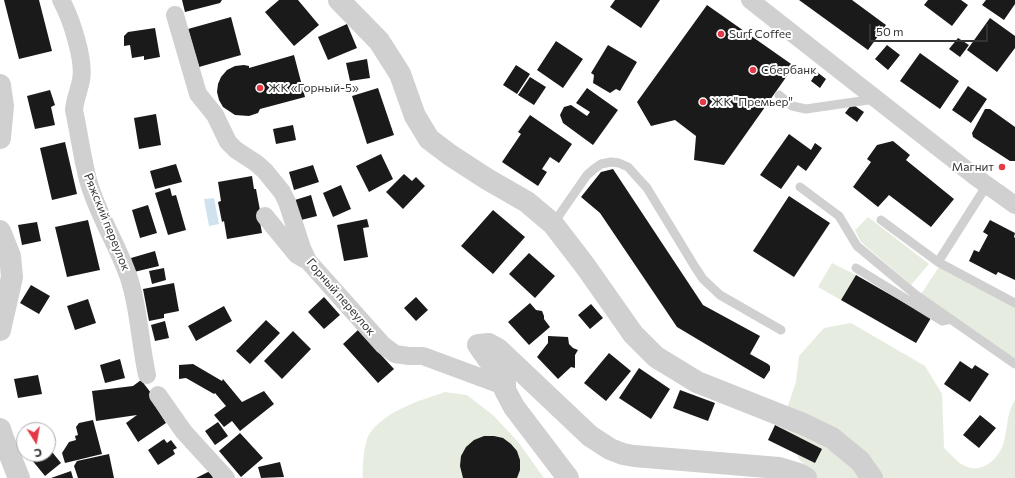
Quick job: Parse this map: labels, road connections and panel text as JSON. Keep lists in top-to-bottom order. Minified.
{"streets":{"street":["Ряжский переулок","Горный переулок"]},"places":["Surf Coffee","Сбербанк","ЖК «Горный-5»","ЖК \"Премьер\"","Магнит"],"scale_bar":"50 m","north":"bottom"}
